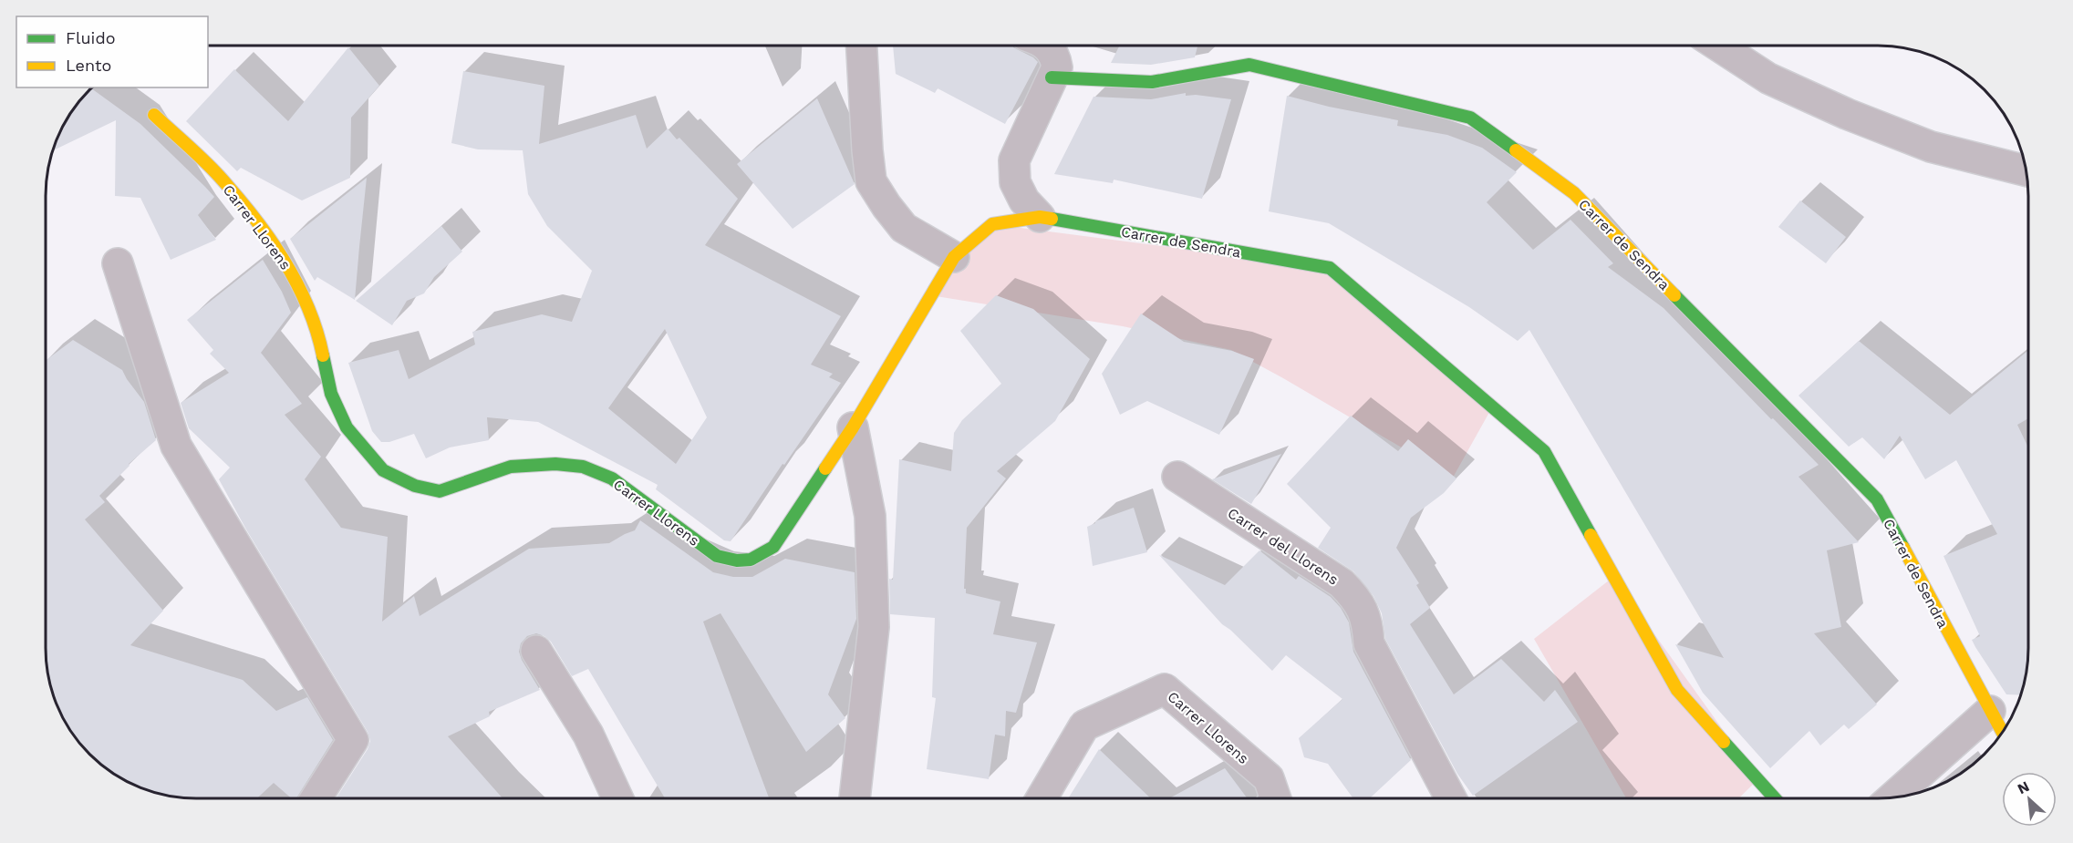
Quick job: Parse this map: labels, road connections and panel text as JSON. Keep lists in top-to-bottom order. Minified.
{"streets":{"street":["Carrer Llorens","Carrer de Sendra","Carrer del Llorens"]},"crossings":[["Carrer Llorens","Carrer de Sendra"]],"legend":["Fluido","Lento"],"north":"top left"}
